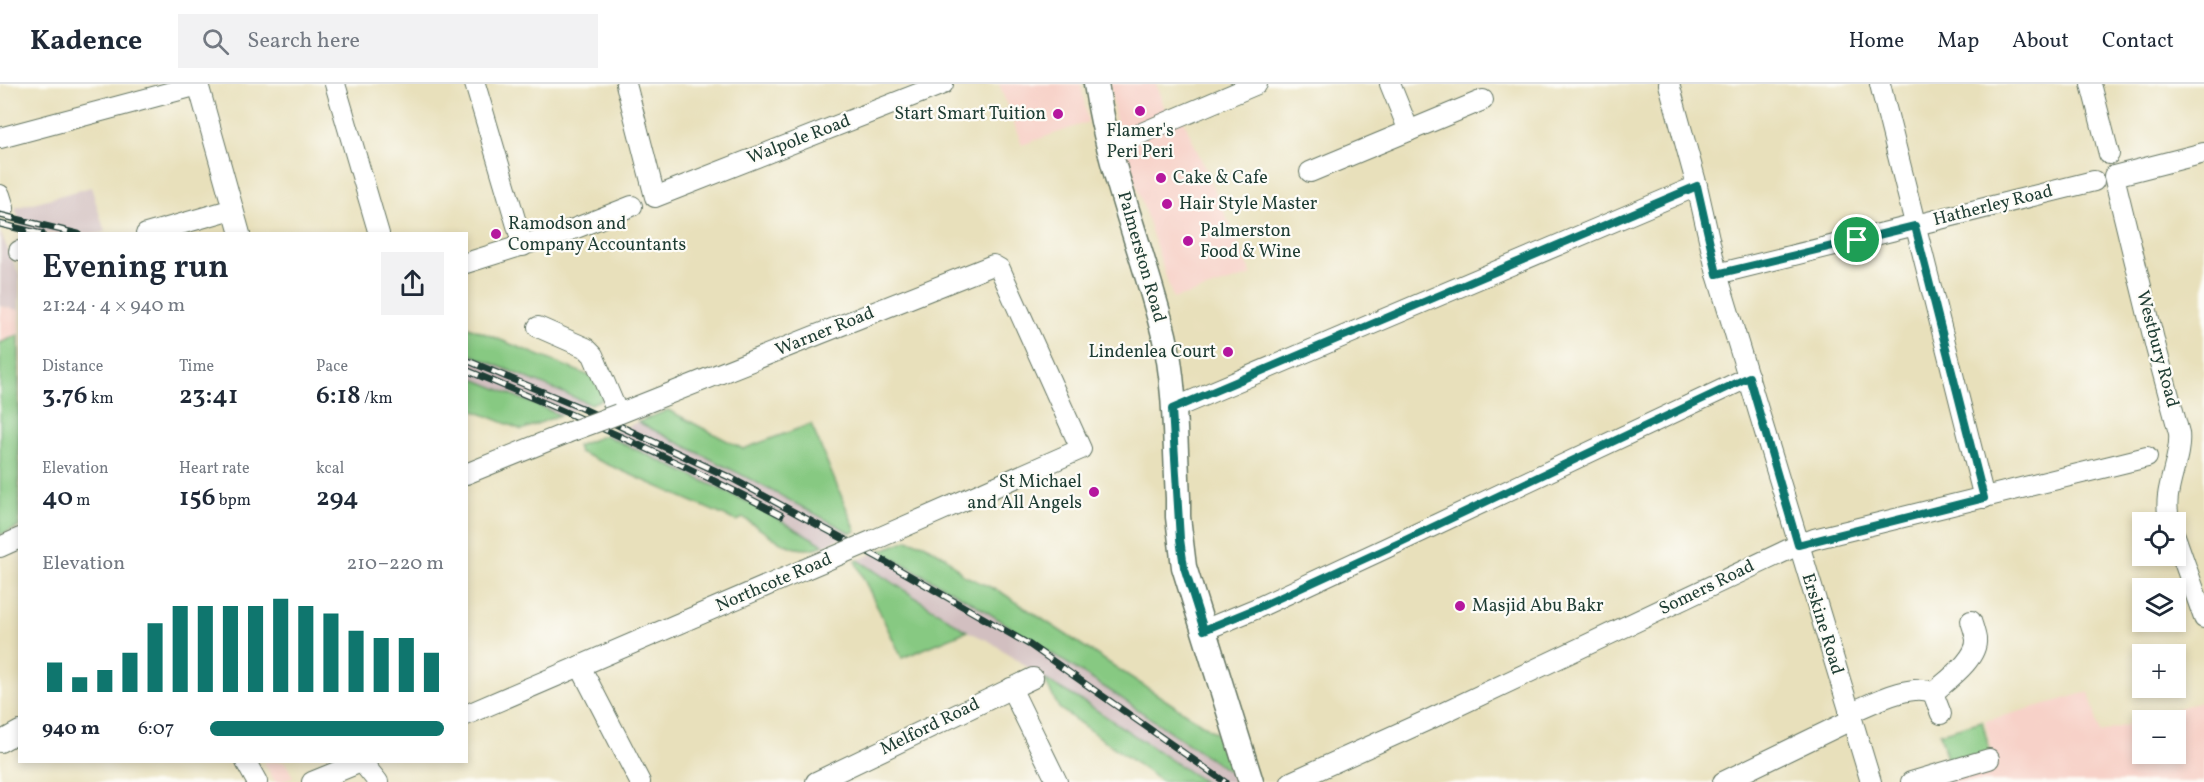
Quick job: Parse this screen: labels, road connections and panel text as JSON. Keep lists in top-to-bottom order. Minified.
{"streets":{"street":["Walpole Road","Hatherley Road","Palmerston Road","Warner Road","Westbury Road","Northcote Road","Somers Road","Erskine Road","Melford Road"]},"crossings":[["Hatherley Road","Erskine Road"],["Warner Road","Northcote Road"],["Somers Road","Erskine Road"]],"places":["Flamer's Peri Peri","Start Smart Tuition","Cake & Cafe","Hair Style Master","Ramodson and Company Accountants","Palmerston Food & Wine","Lindenlea Court","St Michael and All Angels","Masjid Abu Bakr"],"page":{"header":"Kadence","search":"Search here","nav":["Home","Map","About","Contact"],"heading":["Evening run","21:24 · 4 × 940 m"],"stats":[["Distance","3.76 km"],["Time","23:41"],["Pace","6:18 /km"],["Elevation","40 m"],["Heart rate","156 bpm"],["kcal","294"]],"map_buttons":["+","−"],"chart":["Elevation","210–220 m"],"list":[{"name":"940 m","note":"6:07"}]}}
